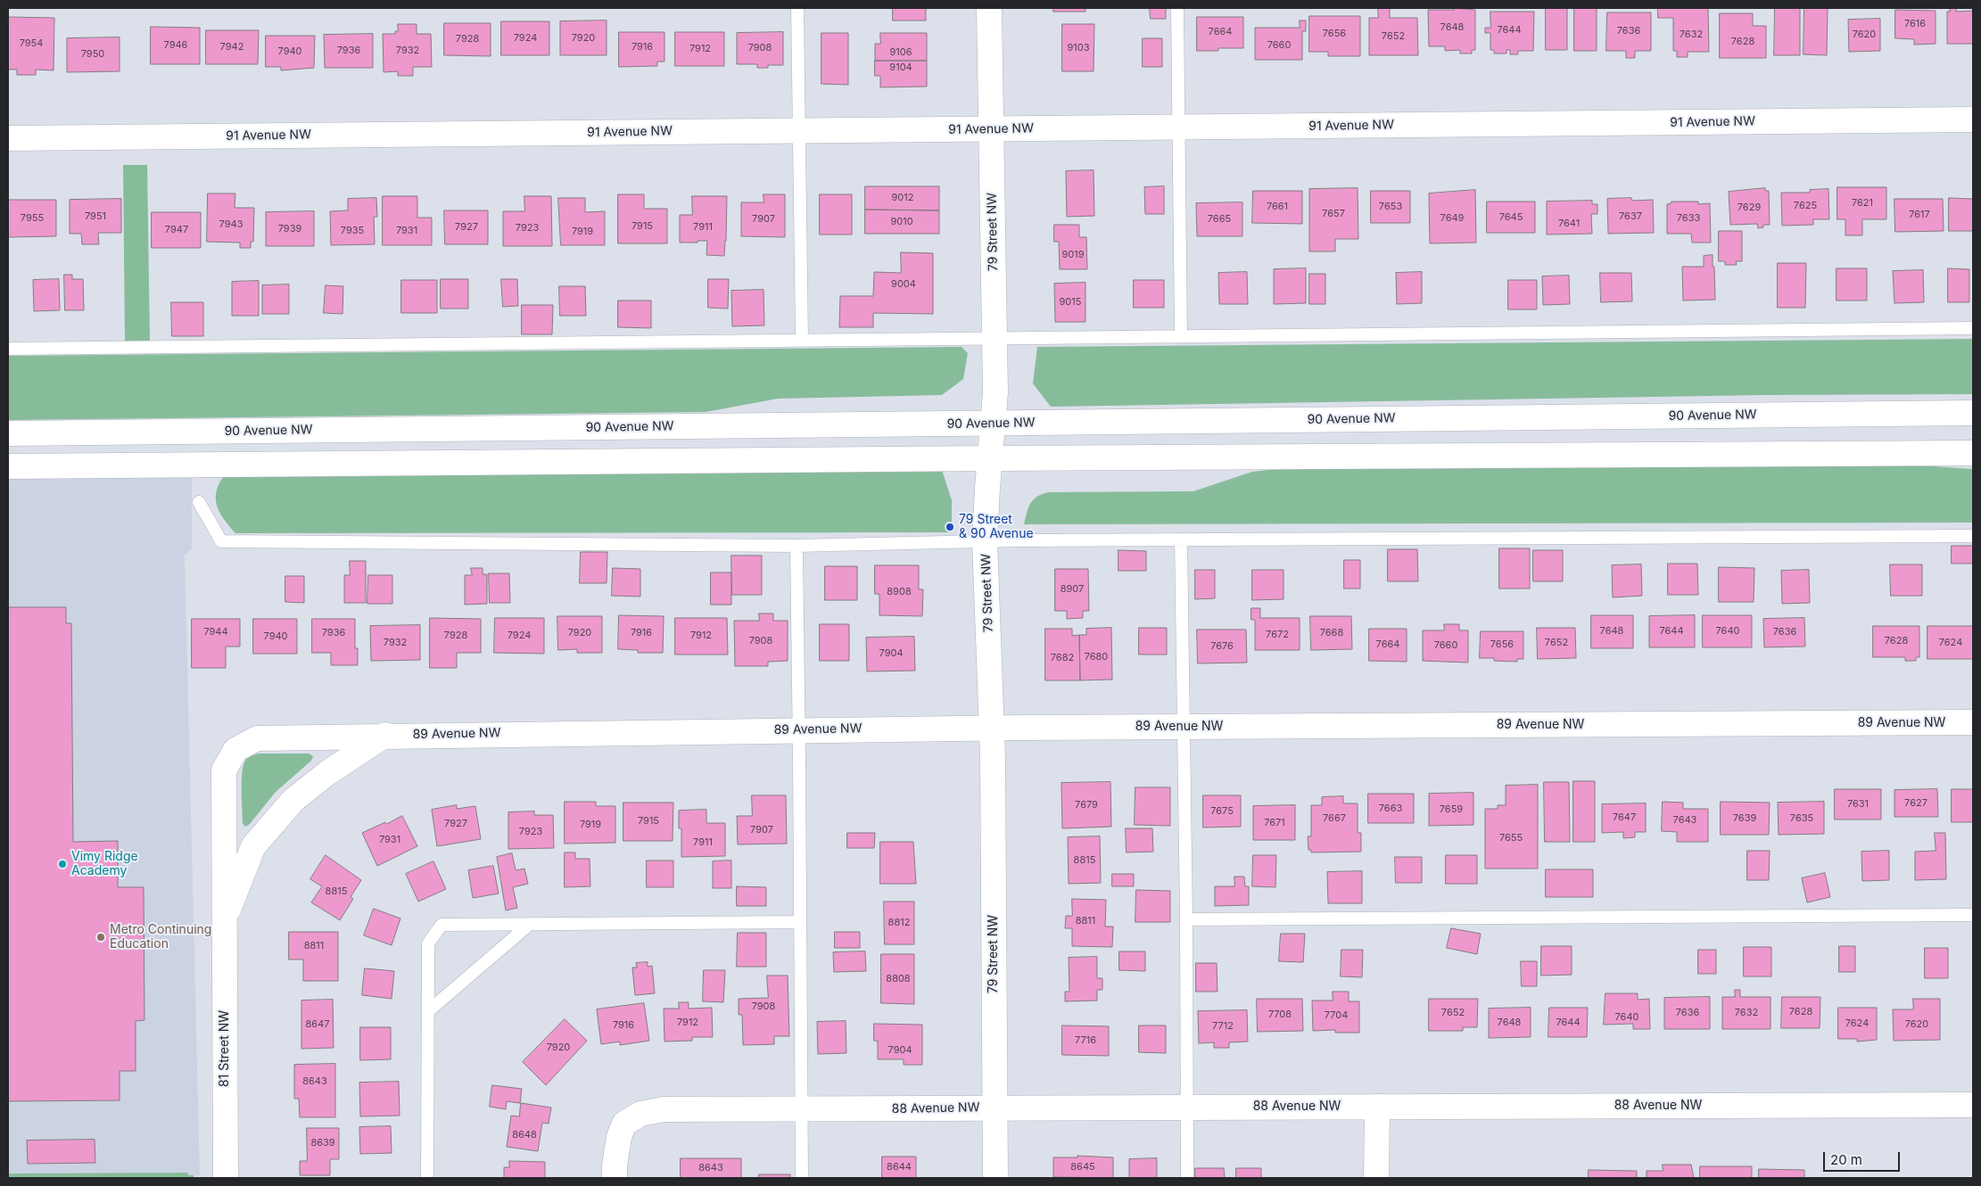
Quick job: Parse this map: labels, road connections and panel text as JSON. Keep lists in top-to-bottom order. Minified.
{"streets":{"street":["91 Avenue NW","79 Street NW","90 Avenue NW","89 Avenue NW","81 Street NW","88 Avenue NW"]},"crossings":[["91 Avenue NW","79 Street NW"],["79 Street NW","90 Avenue NW"],["79 Street NW","89 Avenue NW"],["79 Street NW","88 Avenue NW"],["89 Avenue NW","81 Street NW"]],"places":["79 Street & 90 Avenue","Vimy Ridge Academy","Metro Continuing Education"],"house_numbers":["7616","7648","7644","7636","7664","7656","7632","7620","7652","7924","7920","7928","7628","7954","7946","7660","7942","7916","7908","9103","7912","7936","7932","7940","9106","7950","9104","9012","7621","7625","7661","7653","7629","7657","7617","7951","7637","7645","7955","7649","7633","7907","7665","9010","7641","7943","7915","7927","7911","7923","7939","7947","7935","7931","7919","9019","9004","9015","8907","8908","7648","7644","7640","7944","7636","7936","7920","7916","7668","7672","7928","7924","7912","7940","7908","7628","7932","7652","7624","7664","7656","7660","7676","7904","7680","7682","7627","7631","7679","7663","7659","7675","7647","7667","7639","7635","7643","7915","7671","7927","7919","7907","7923","7655","7931","7911","8815","8815","8811","8812","8811","8808","7908","7628","7652","7636","7632","7708","7704","7640","7912","7648","7644","7624","8647","7620","7916","7712","7716","7920","7904","8643","8648","8639","8644","8645","8643"],"scale_bar":"20 m"}
